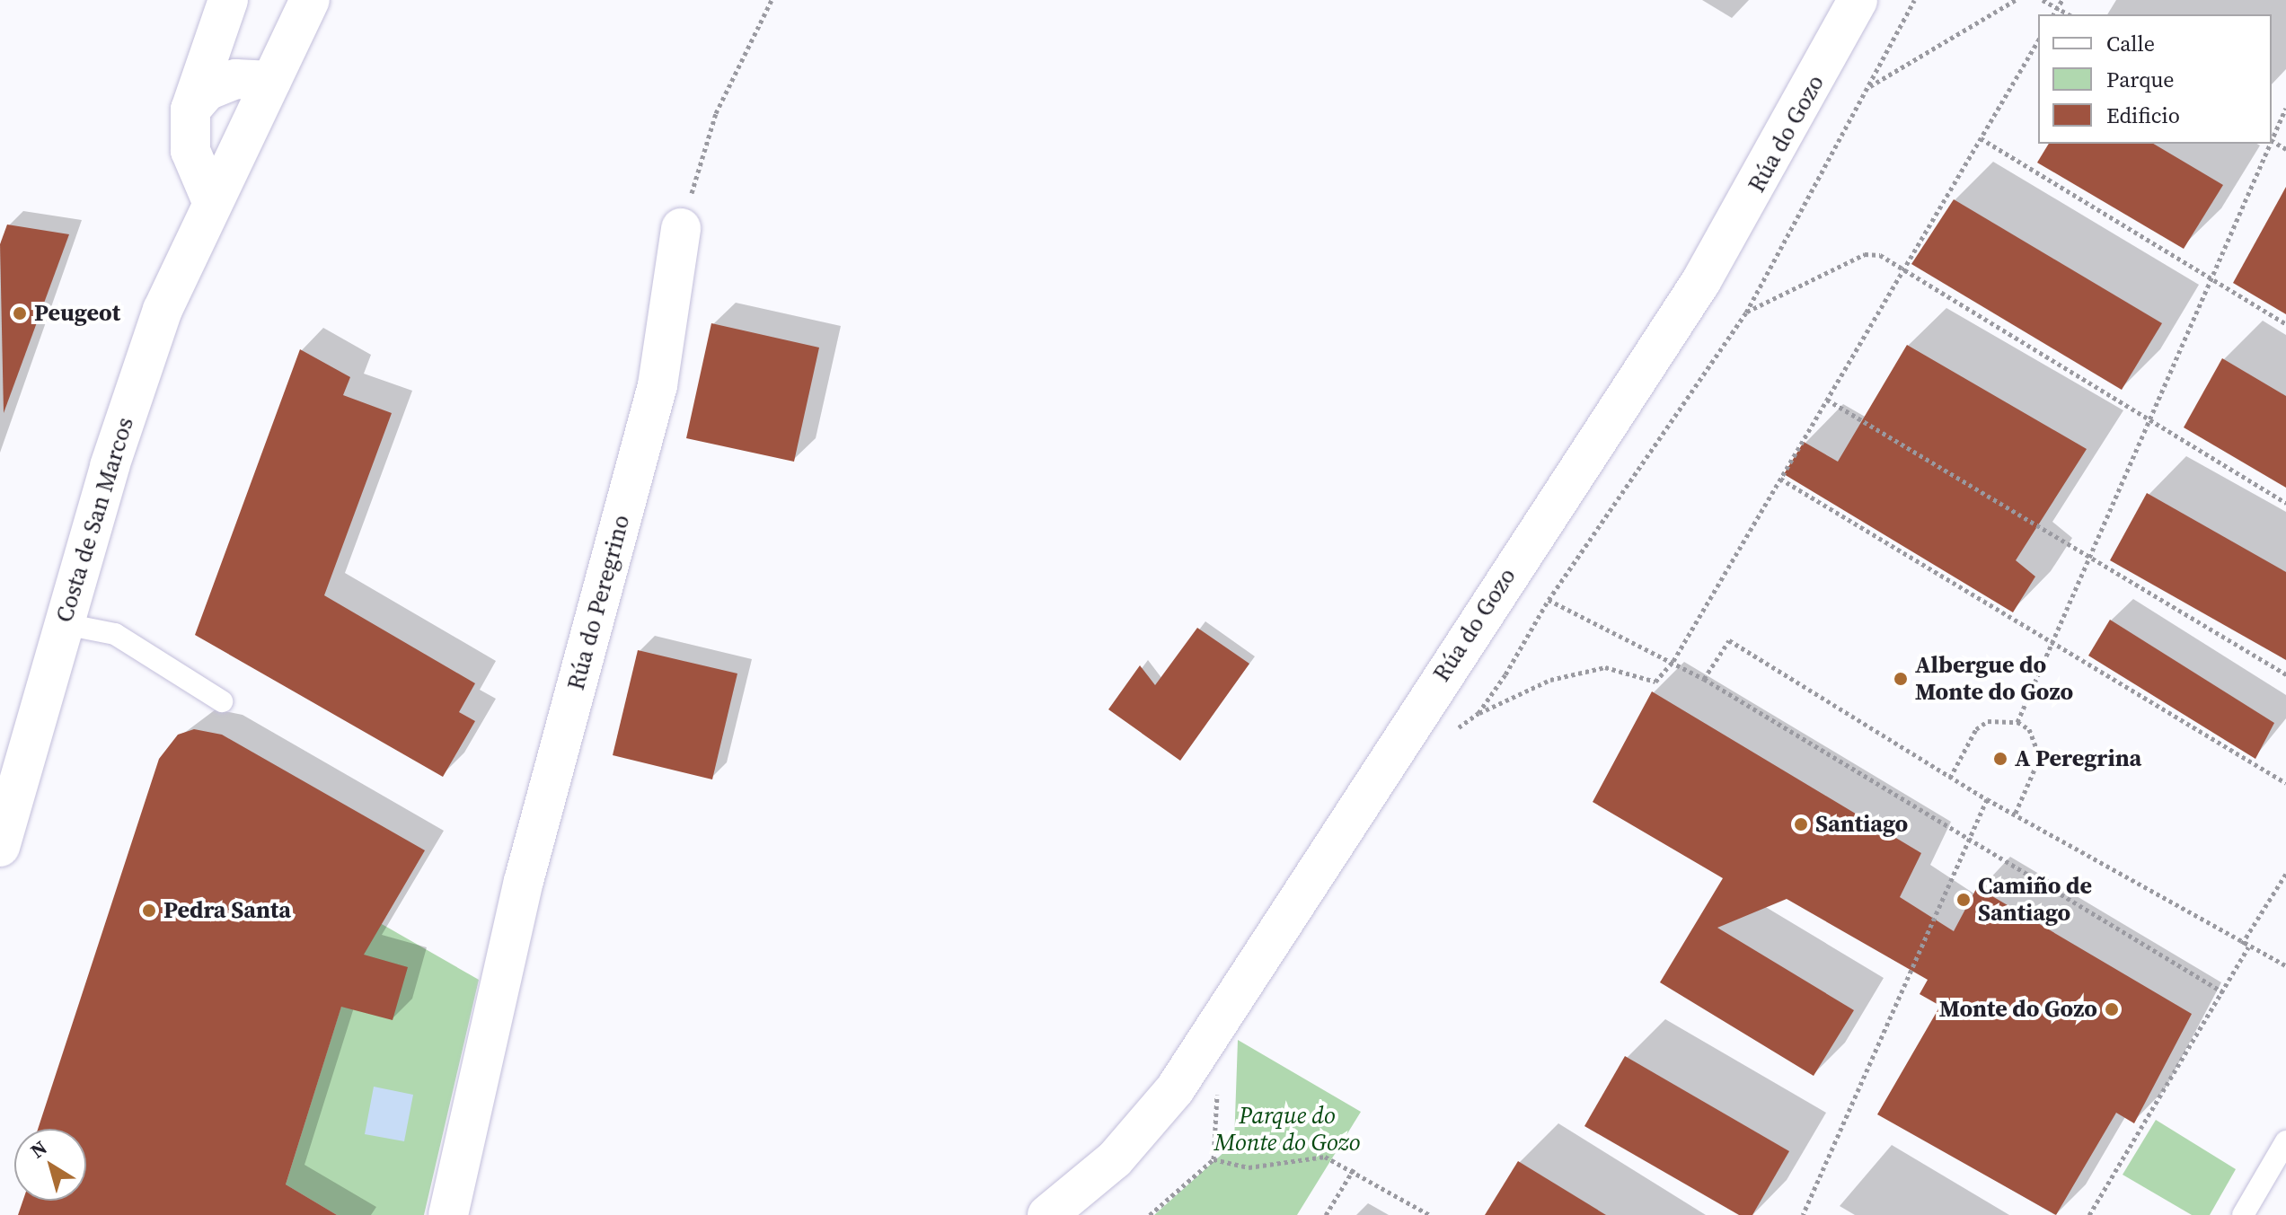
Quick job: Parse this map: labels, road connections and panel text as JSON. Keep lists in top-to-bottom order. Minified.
{"streets":{"street":["Rúa do Gozo","Costa de San Marcos","Rúa do Peregrino"]},"parks":["Parque do Monte do Gozo"],"places":["Peugeot","Albergue do Monte do Gozo","A Peregrina","Santiago","Camiño de Santiago","Pedra Santa","Monte do Gozo"],"legend":["Calle","Parque","Edificio"],"north":"top left"}
